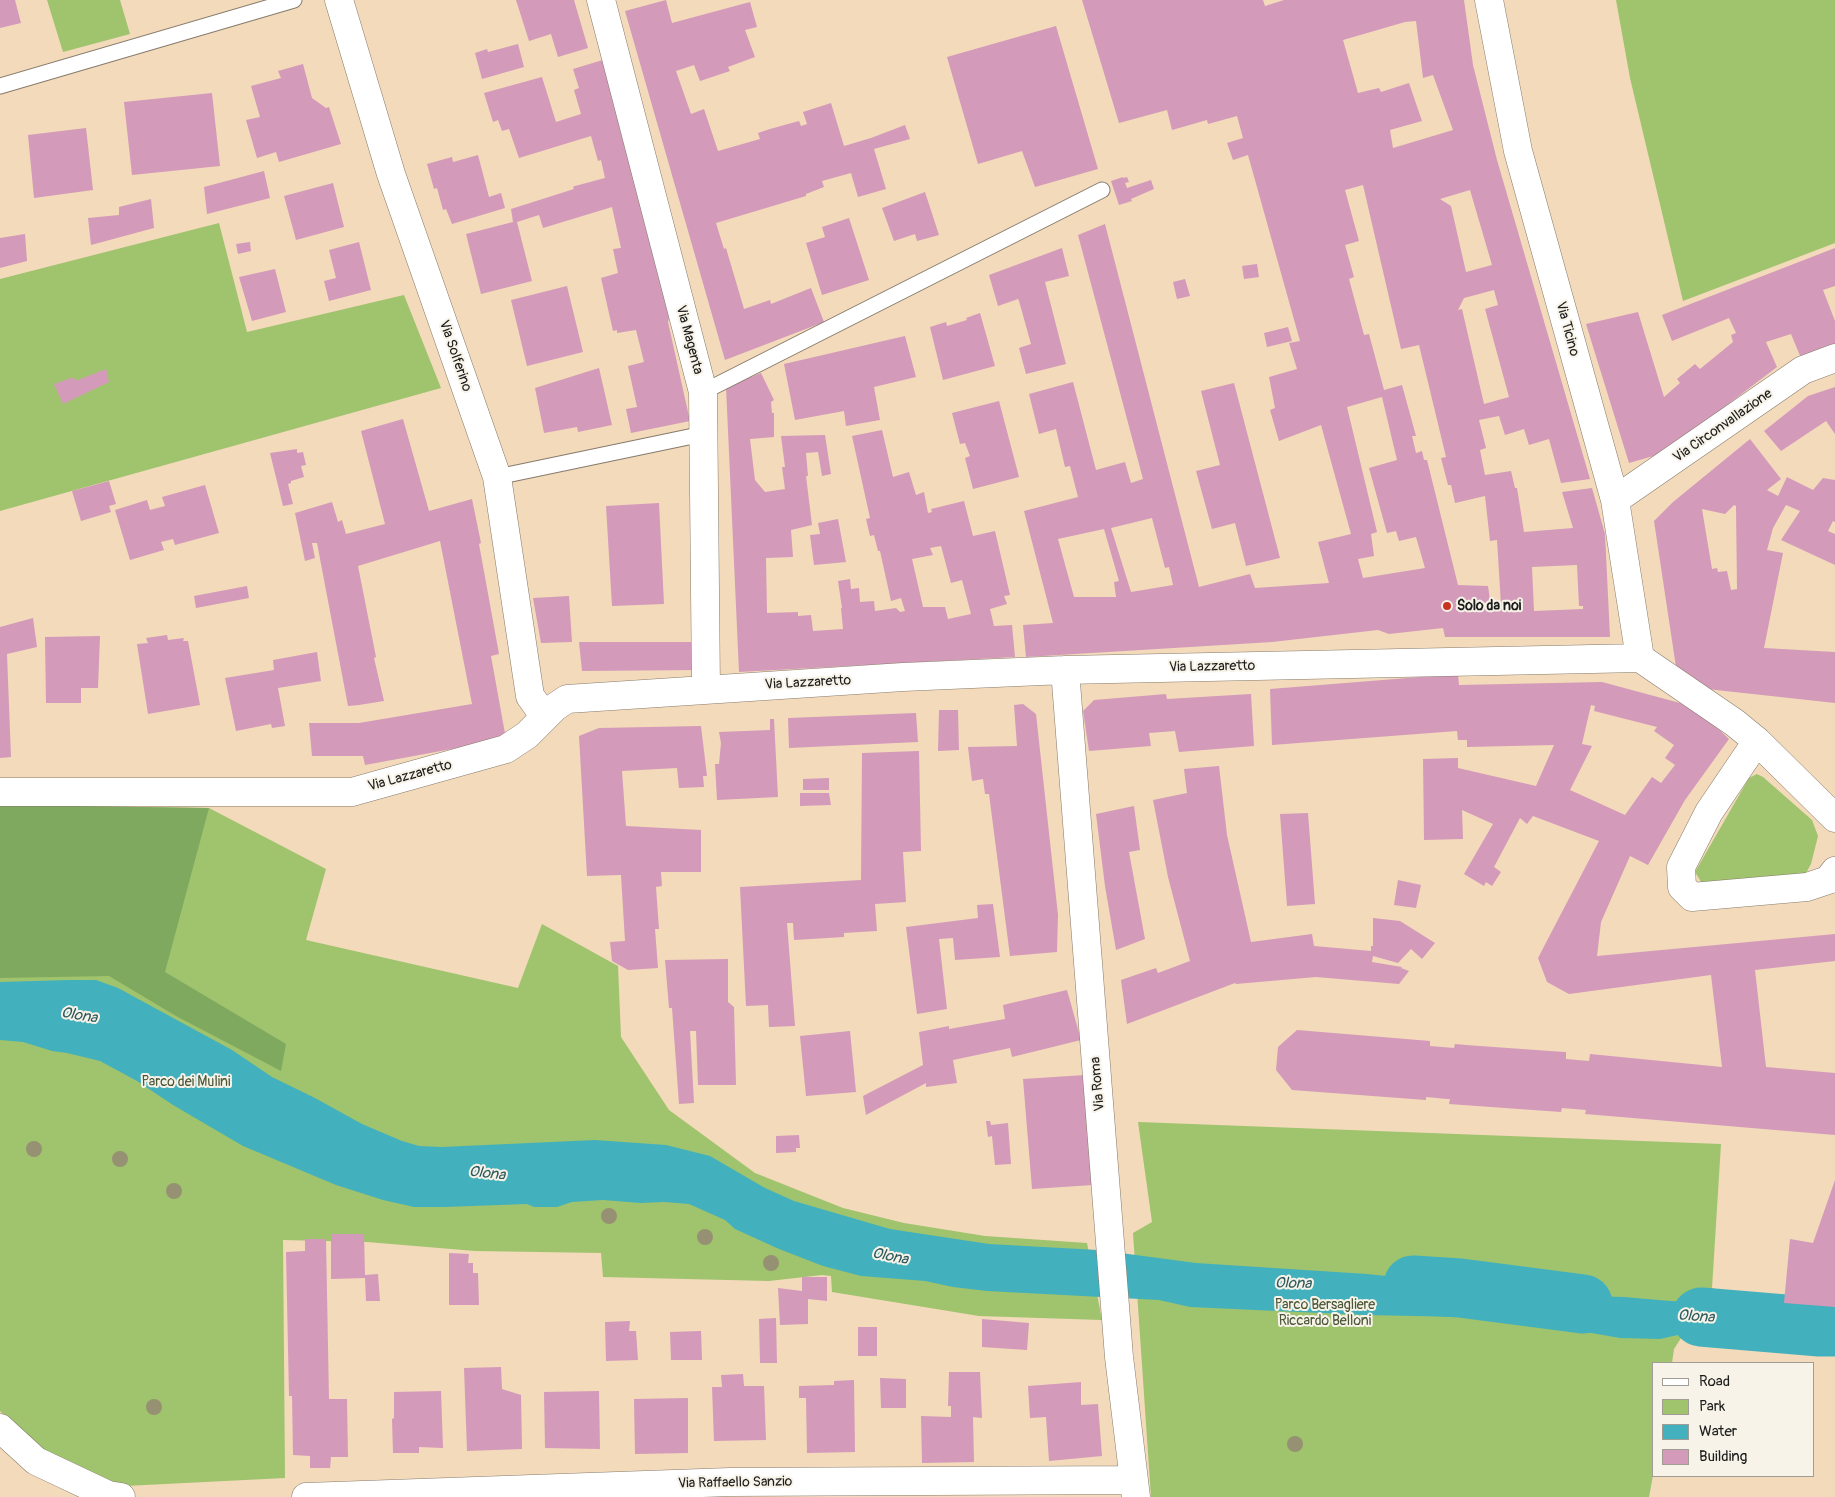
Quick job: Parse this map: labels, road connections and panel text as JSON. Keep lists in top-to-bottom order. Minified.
{"streets":{"street":["Via Ticino","Via Magenta","Via Solferino","Via Circonvallazione","Via Lazzaretto","Via Roma","Via Raffaello Sanzio"]},"crossings":[["Via Ticino","Via Circonvallazione"],["Via Ticino","Via Lazzaretto"],["Via Magenta","Via Lazzaretto"],["Via Solferino","Via Lazzaretto"],["Via Lazzaretto","Via Roma"],["Via Roma","Via Raffaello Sanzio"]],"water":["Olona"],"parks":["Parco dei Mulini","Parco Bersagliere Riccardo Belloni"],"places":["Solo da noi"],"legend":["Road","Park","Water","Building"]}
